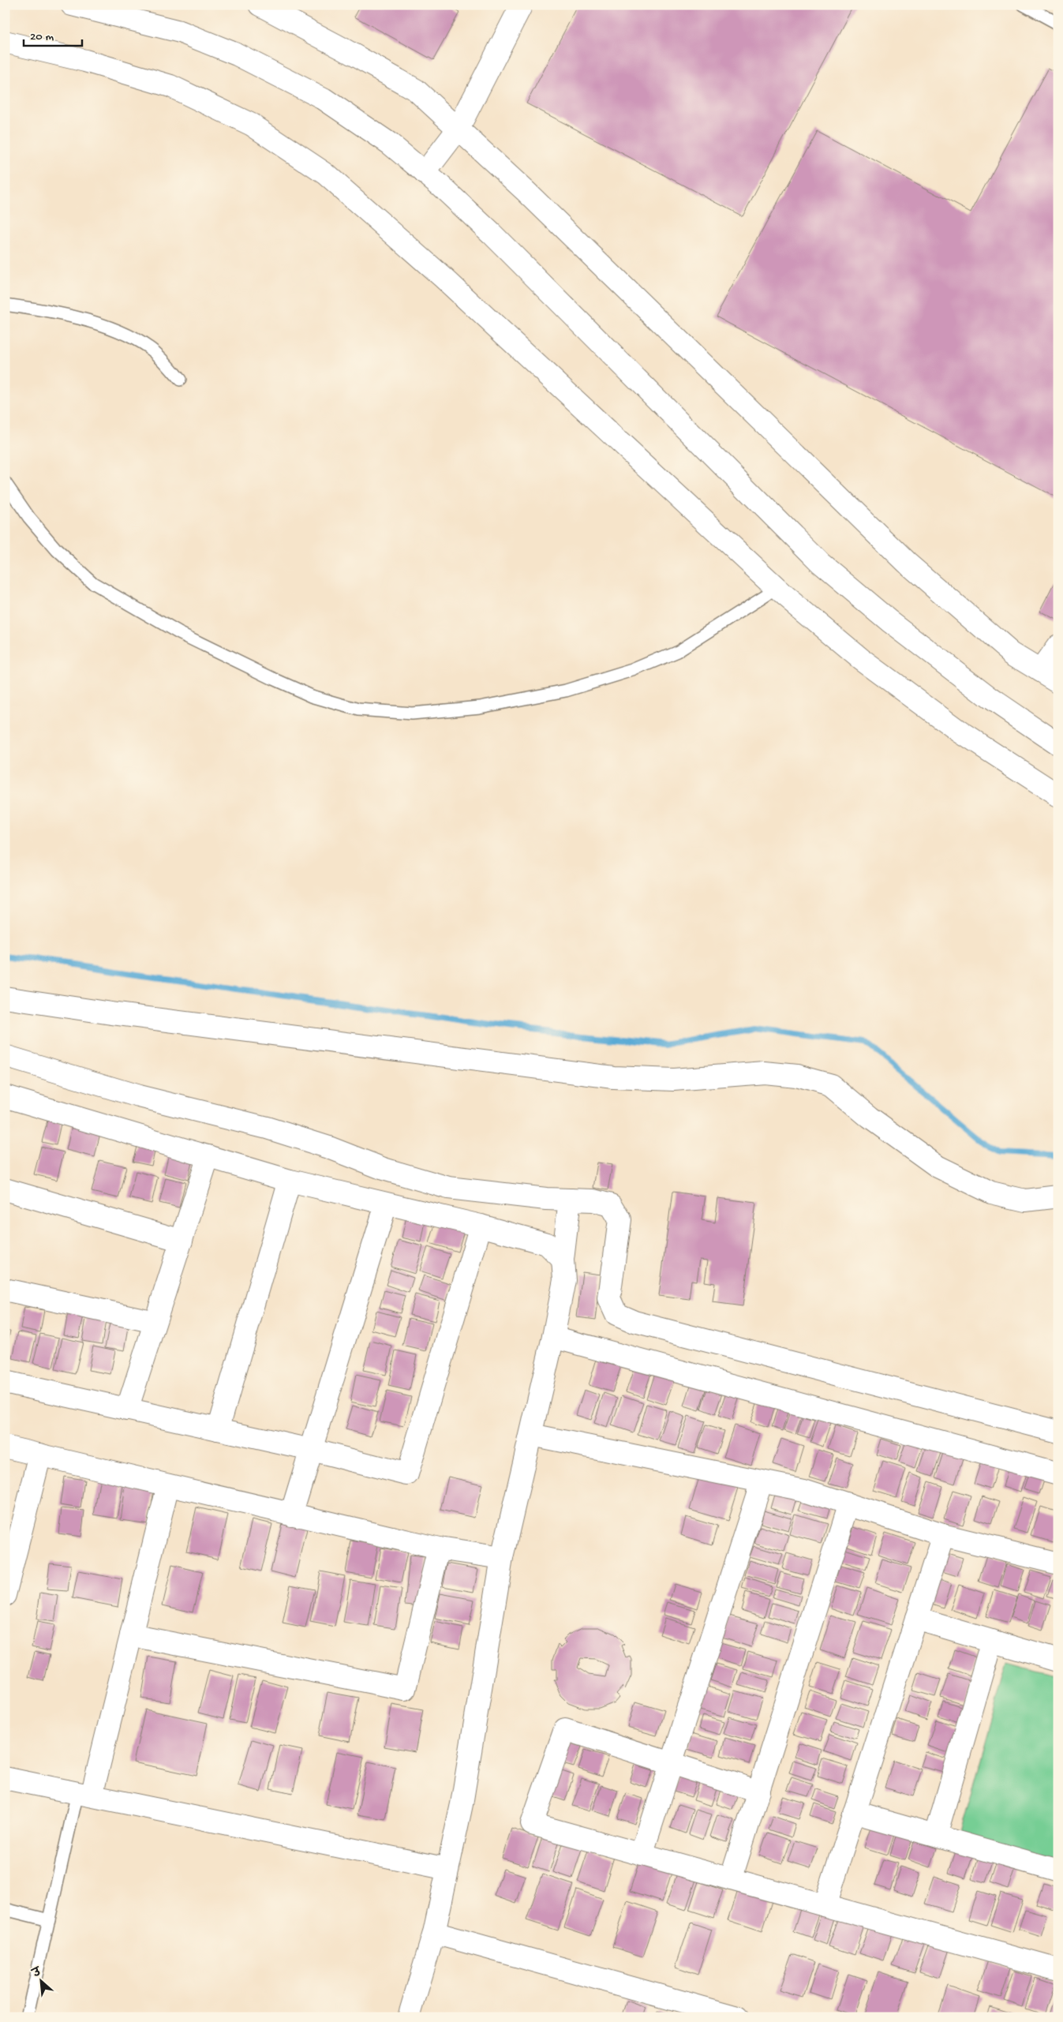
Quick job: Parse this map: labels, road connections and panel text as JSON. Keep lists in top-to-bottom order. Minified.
{"scale_bar":"20 m","north":"top left"}
